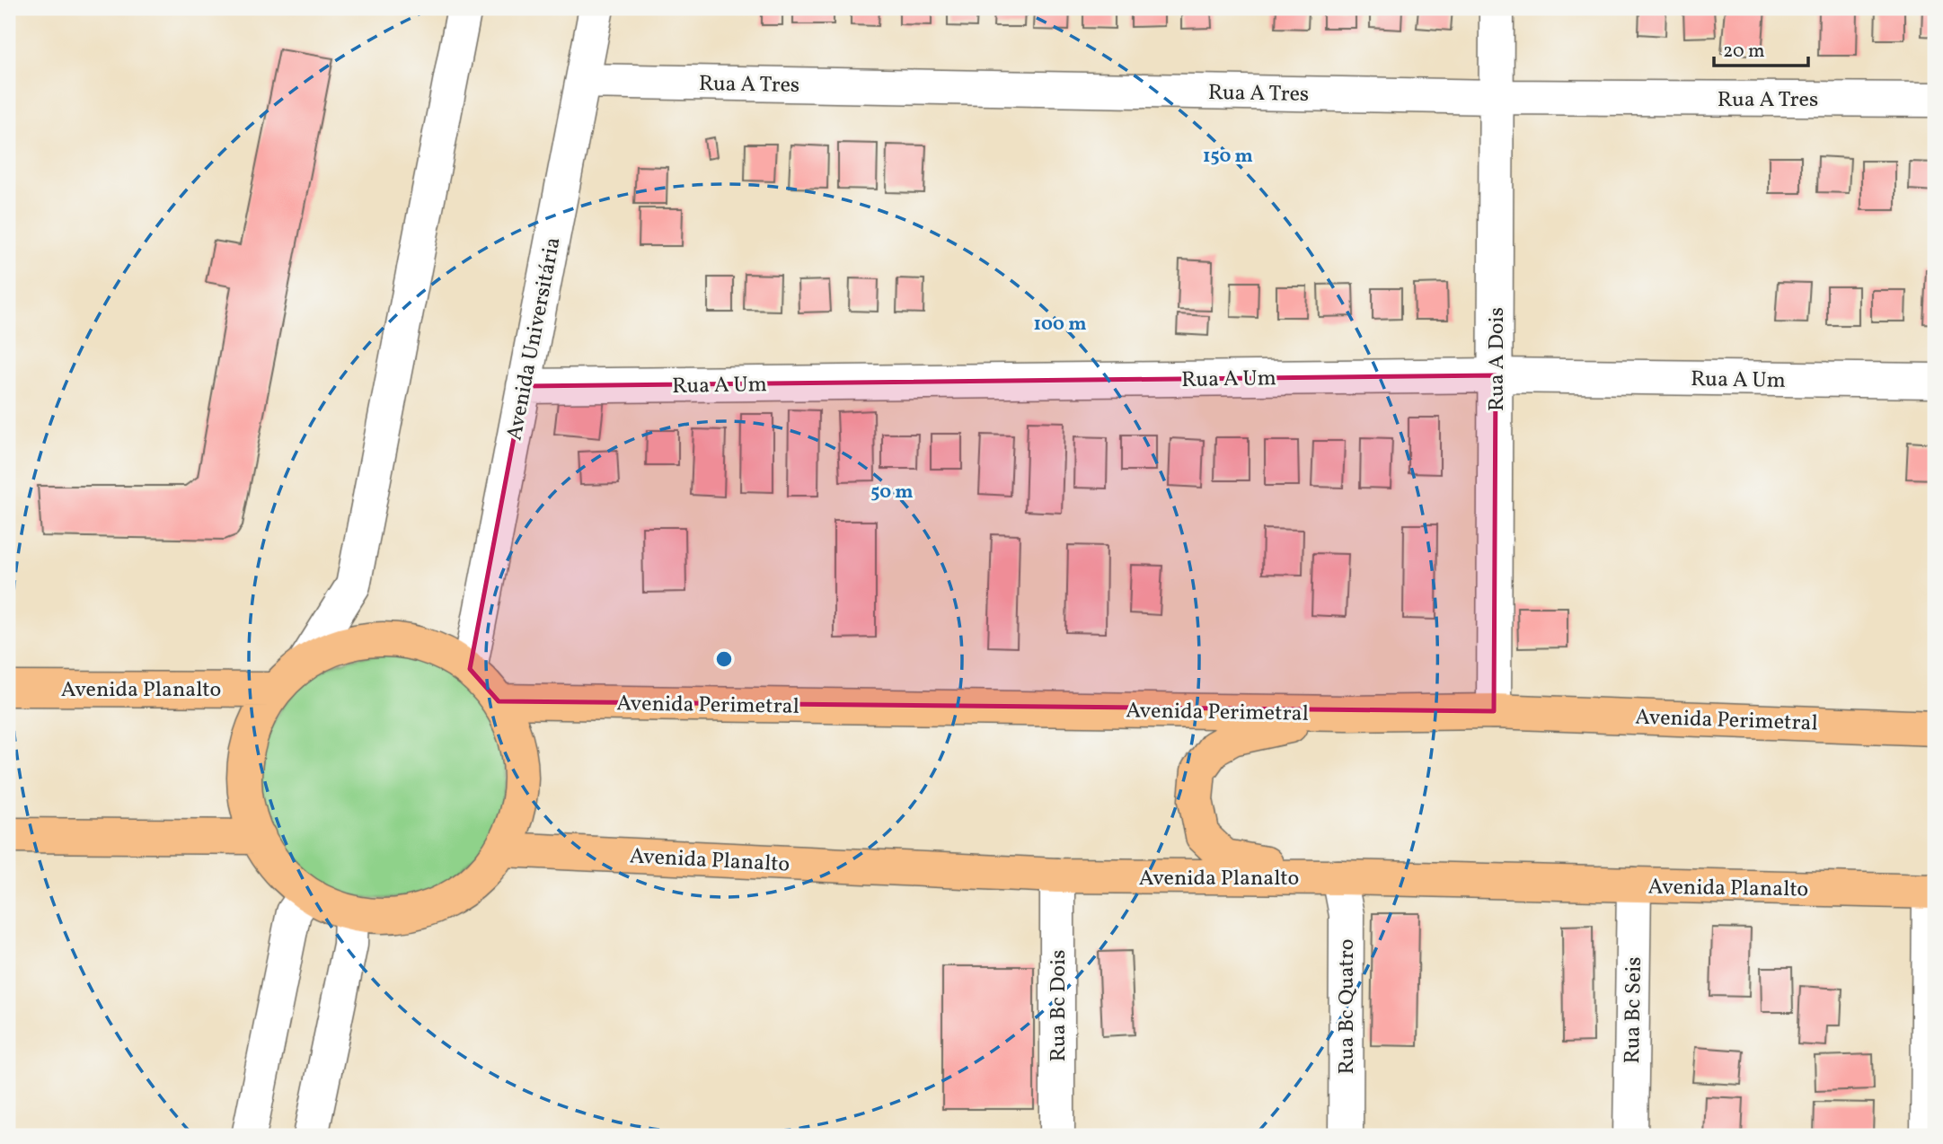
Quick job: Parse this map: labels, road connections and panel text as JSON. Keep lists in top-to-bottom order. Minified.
{"streets":{"main road":["Avenida Planalto","Avenida Perimetral"],"street":["Rua A Tres","Avenida Universitária","Rua A Dois","Rua A Um","Rua Bc Dois","Rua Bc Quatro","Rua Bc Seis"]},"crossings":[["Rua A Tres","Avenida Universitária"],["Rua A Tres","Rua A Dois"],["Avenida Universitária","Rua A Um"],["Rua A Dois","Rua A Um"],["Rua A Dois","Avenida Perimetral"],["Avenida Planalto","Rua Bc Dois"],["Avenida Planalto","Rua Bc Quatro"],["Avenida Planalto","Rua Bc Seis"]],"scale_bar":"20 m","rings":["150 m","100 m","50 m"]}
